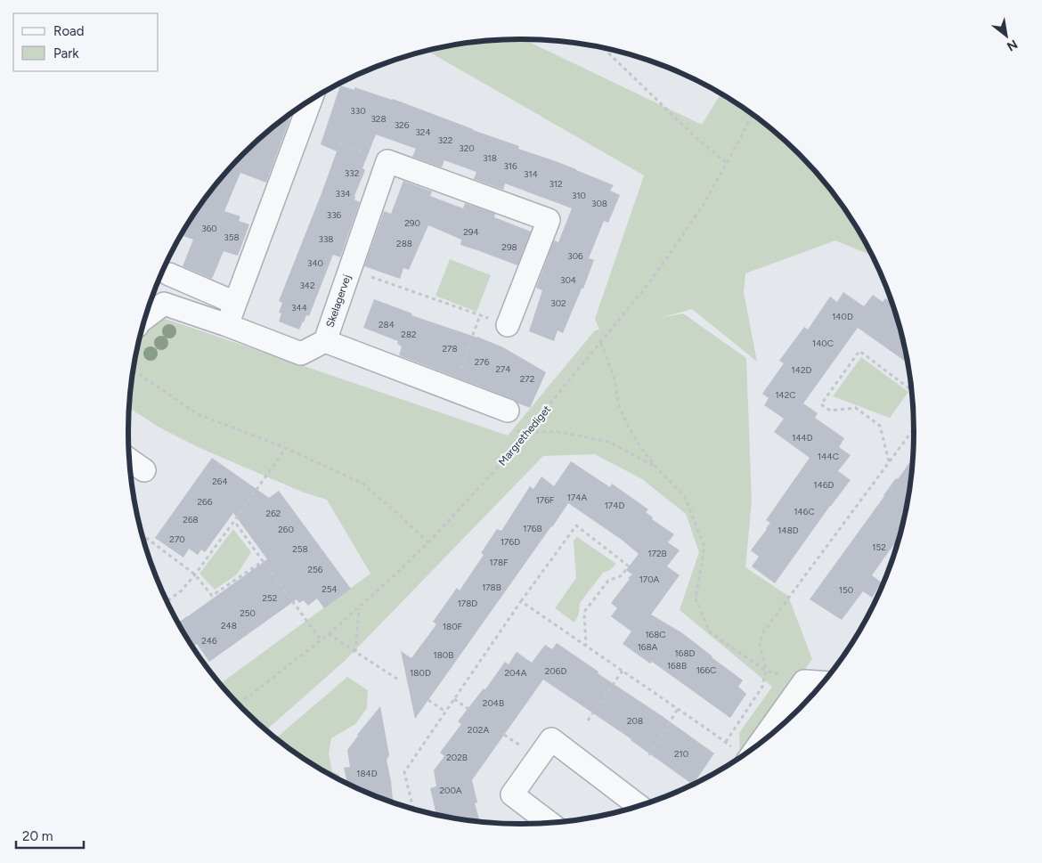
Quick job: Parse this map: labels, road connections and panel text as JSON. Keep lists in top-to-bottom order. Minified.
{"streets":{"street":["Skelagervej"],"path":["Margrethediget"]},"house_numbers":["330","328","326","324","322","320","318","316","332","314","312","334","310","308","336","290","360","294","358","338","288","298","306","340","304","342","302","344","140D","284","282","140C","278","276","274","142D","272","142C","144D","144C","264","146D","174A","176F","266","174D","146C","262","268","176B","260","148D","270","176D","152","258","172B","178F","256","170A","178B","254","150","252","178D","250","248","180F","168C","246","168A","168D","180B","168B","166C","206D","180D","204A","204B","208","202A","210","202B","184D","200A"],"legend":["Road","Park"],"scale_bar":"20 m","north":"bottom right"}
